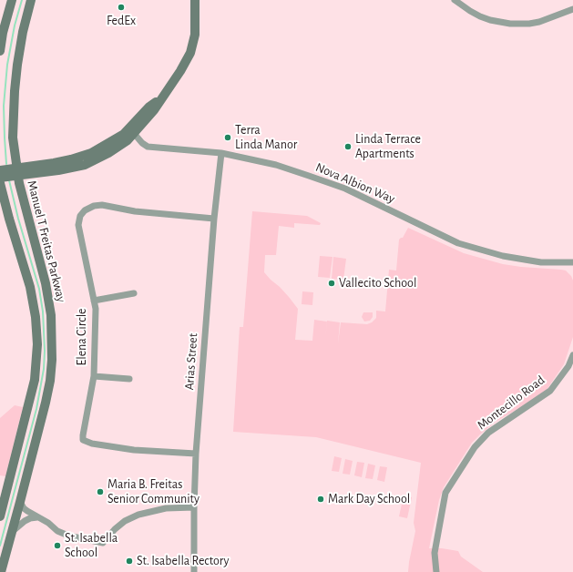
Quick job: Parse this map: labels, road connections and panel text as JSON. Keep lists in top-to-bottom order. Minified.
{"streets":{"main road":["Manuel T Freitas Parkway"],"street":["Nova Albion Way","Elena Circle","Arias Street","Montecillo Road"]},"crossings":[["Nova Albion Way","Arias Street"],["Elena Circle","Arias Street"]],"places":["FedEx","Terra Linda Manor","Linda Terrace Apartments","Vallecito School","Maria B. Freitas Senior Community","Mark Day School","St. Isabella School","St. Isabella Rectory"]}
